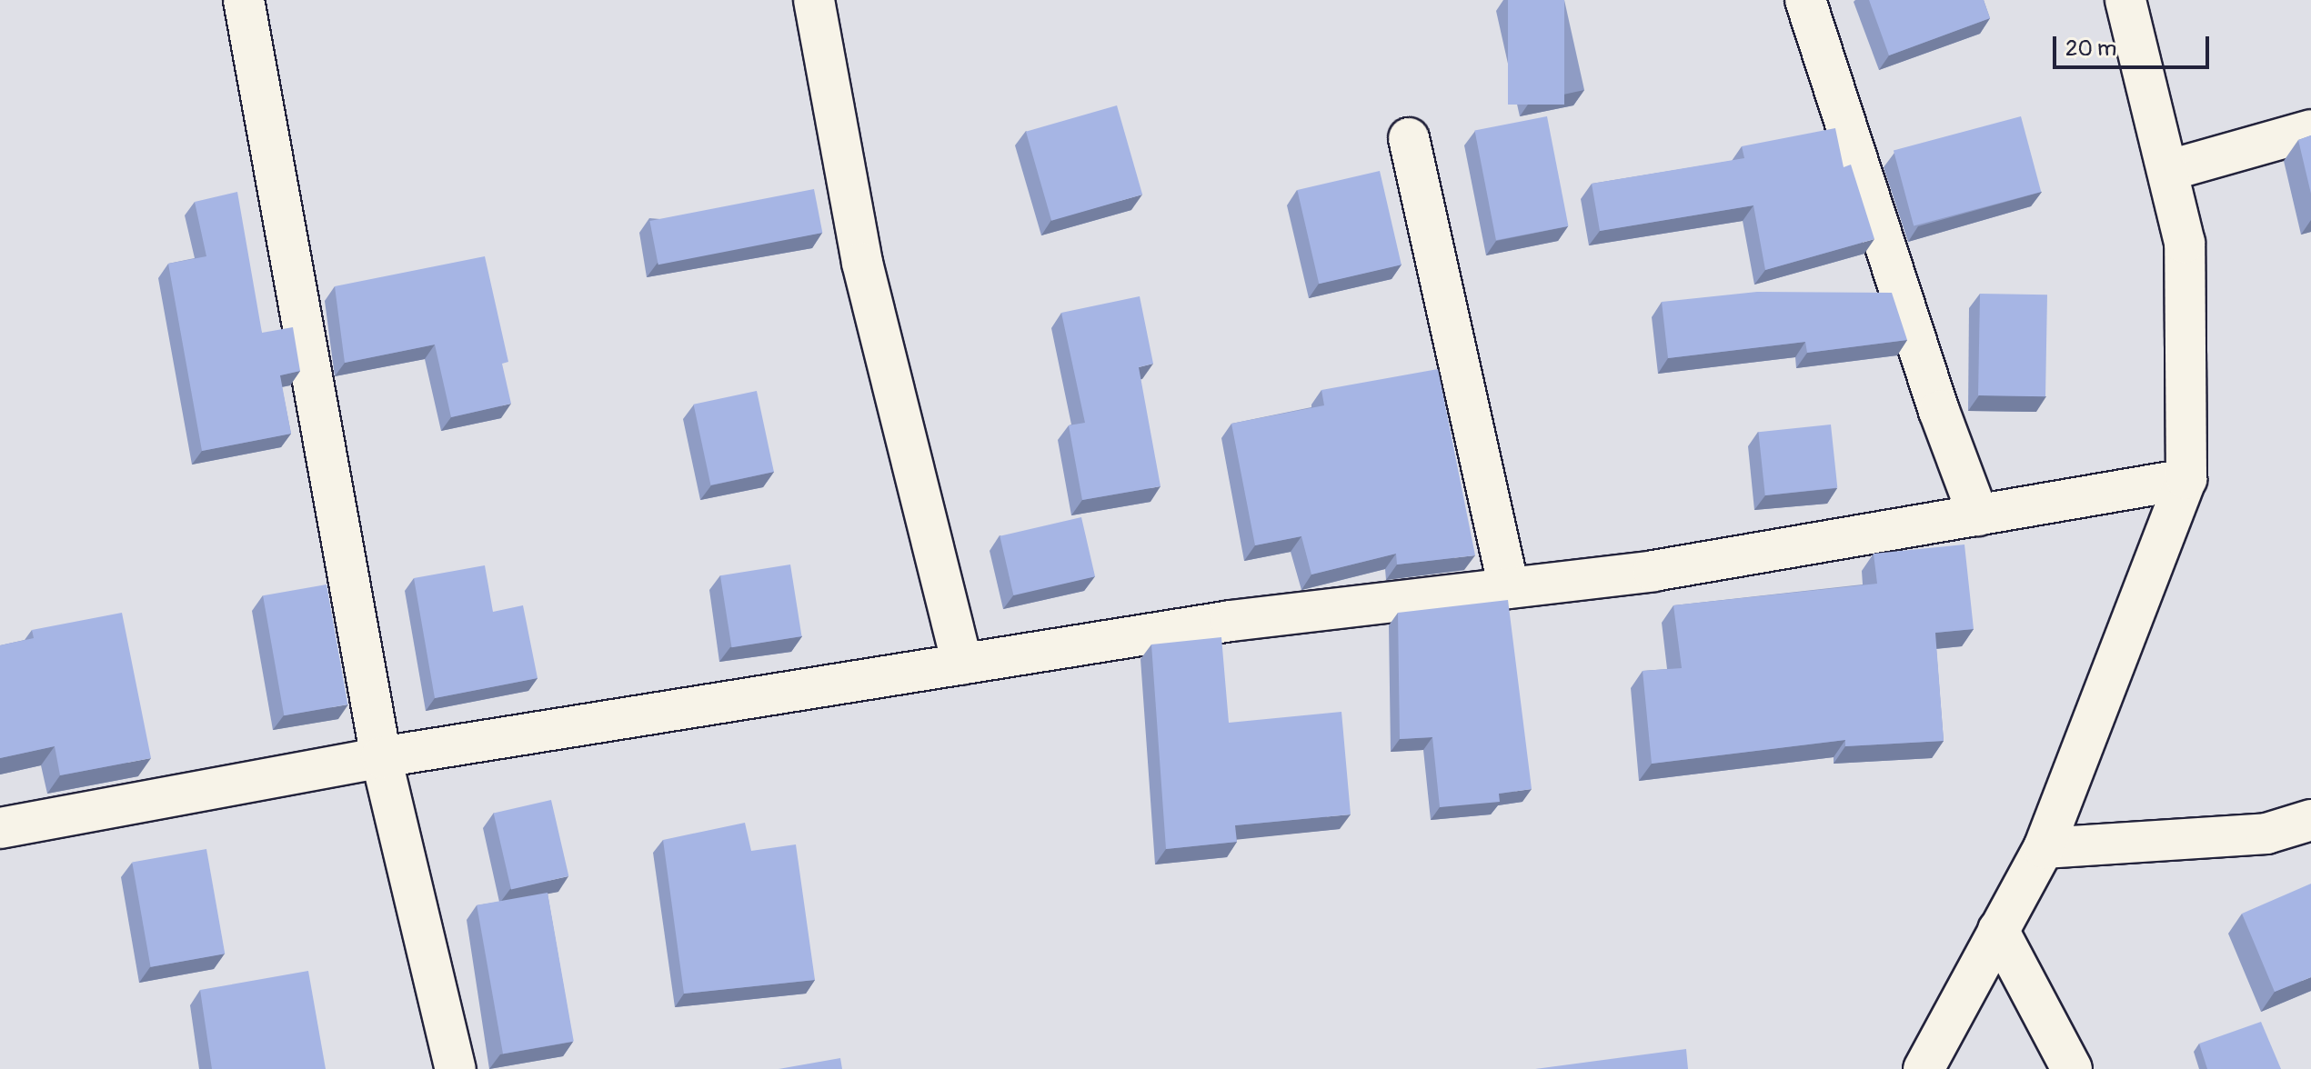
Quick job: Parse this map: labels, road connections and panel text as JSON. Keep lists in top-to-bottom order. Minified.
{"scale_bar":"20 m"}
